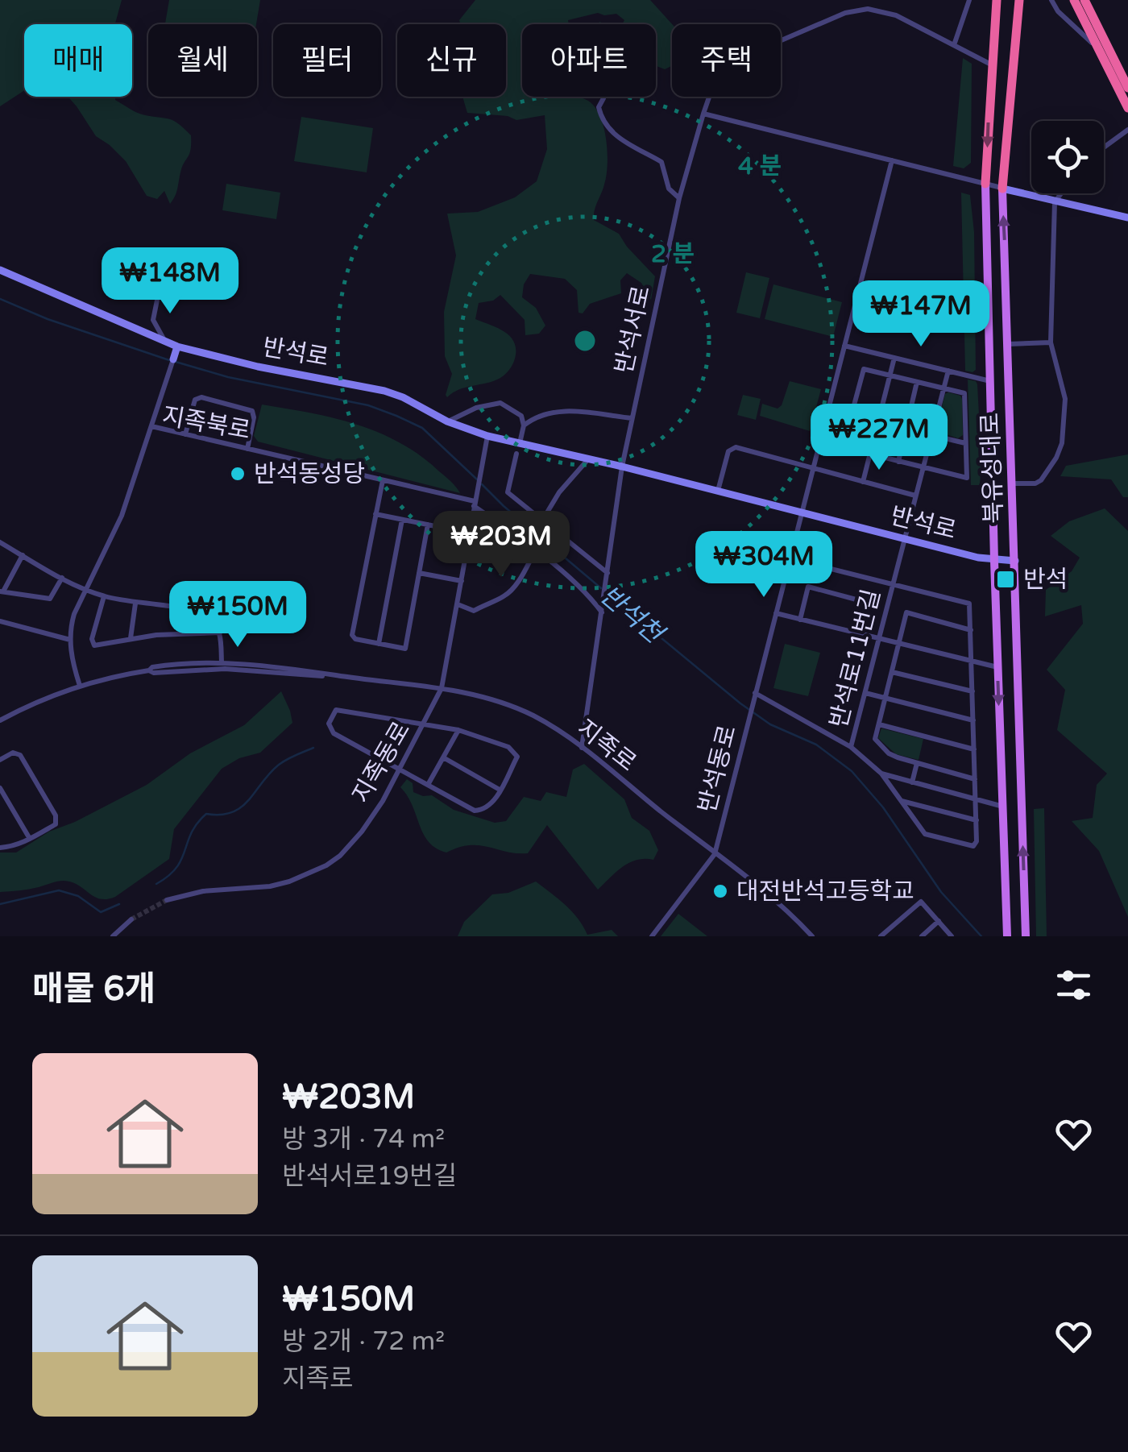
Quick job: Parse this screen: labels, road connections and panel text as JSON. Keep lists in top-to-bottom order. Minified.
{"streets":{"highway":["북유성대로"],"street":["반석서로","반석로","지족북로","반석로11번길","지족로","지족동로","반석동로"]},"crossings":[["반석서로","반석로"],["반석서로","북유성대로"],["반석서로","지족로"],["반석로","북유성대로"],["반석로","반석로11번길"],["반석로","지족동로"],["반석로","반석동로"],["지족북로","지족로"],["지족북로","지족동로"],["북유성대로","반석로11번길"],["지족로","지족동로"],["지족로","반석동로"]],"water":["반석천"],"places":{"other":["반석동성당","대전반석고등학교"],"transit":["반석"]},"page":{"chip":["매매","월세","필터","신규","아파트","주택"],"price":["₩148M","₩147M","₩227M","₩203M","₩304M","₩150M"],"heading":"매물 6개","list":[{"name":"₩203M","note":"방 3개 · 74 m² · 반석서로19번길"},{"name":"₩150M","note":"방 2개 · 72 m² · 지족로"}]},"rings":["4 분","2 분"]}
